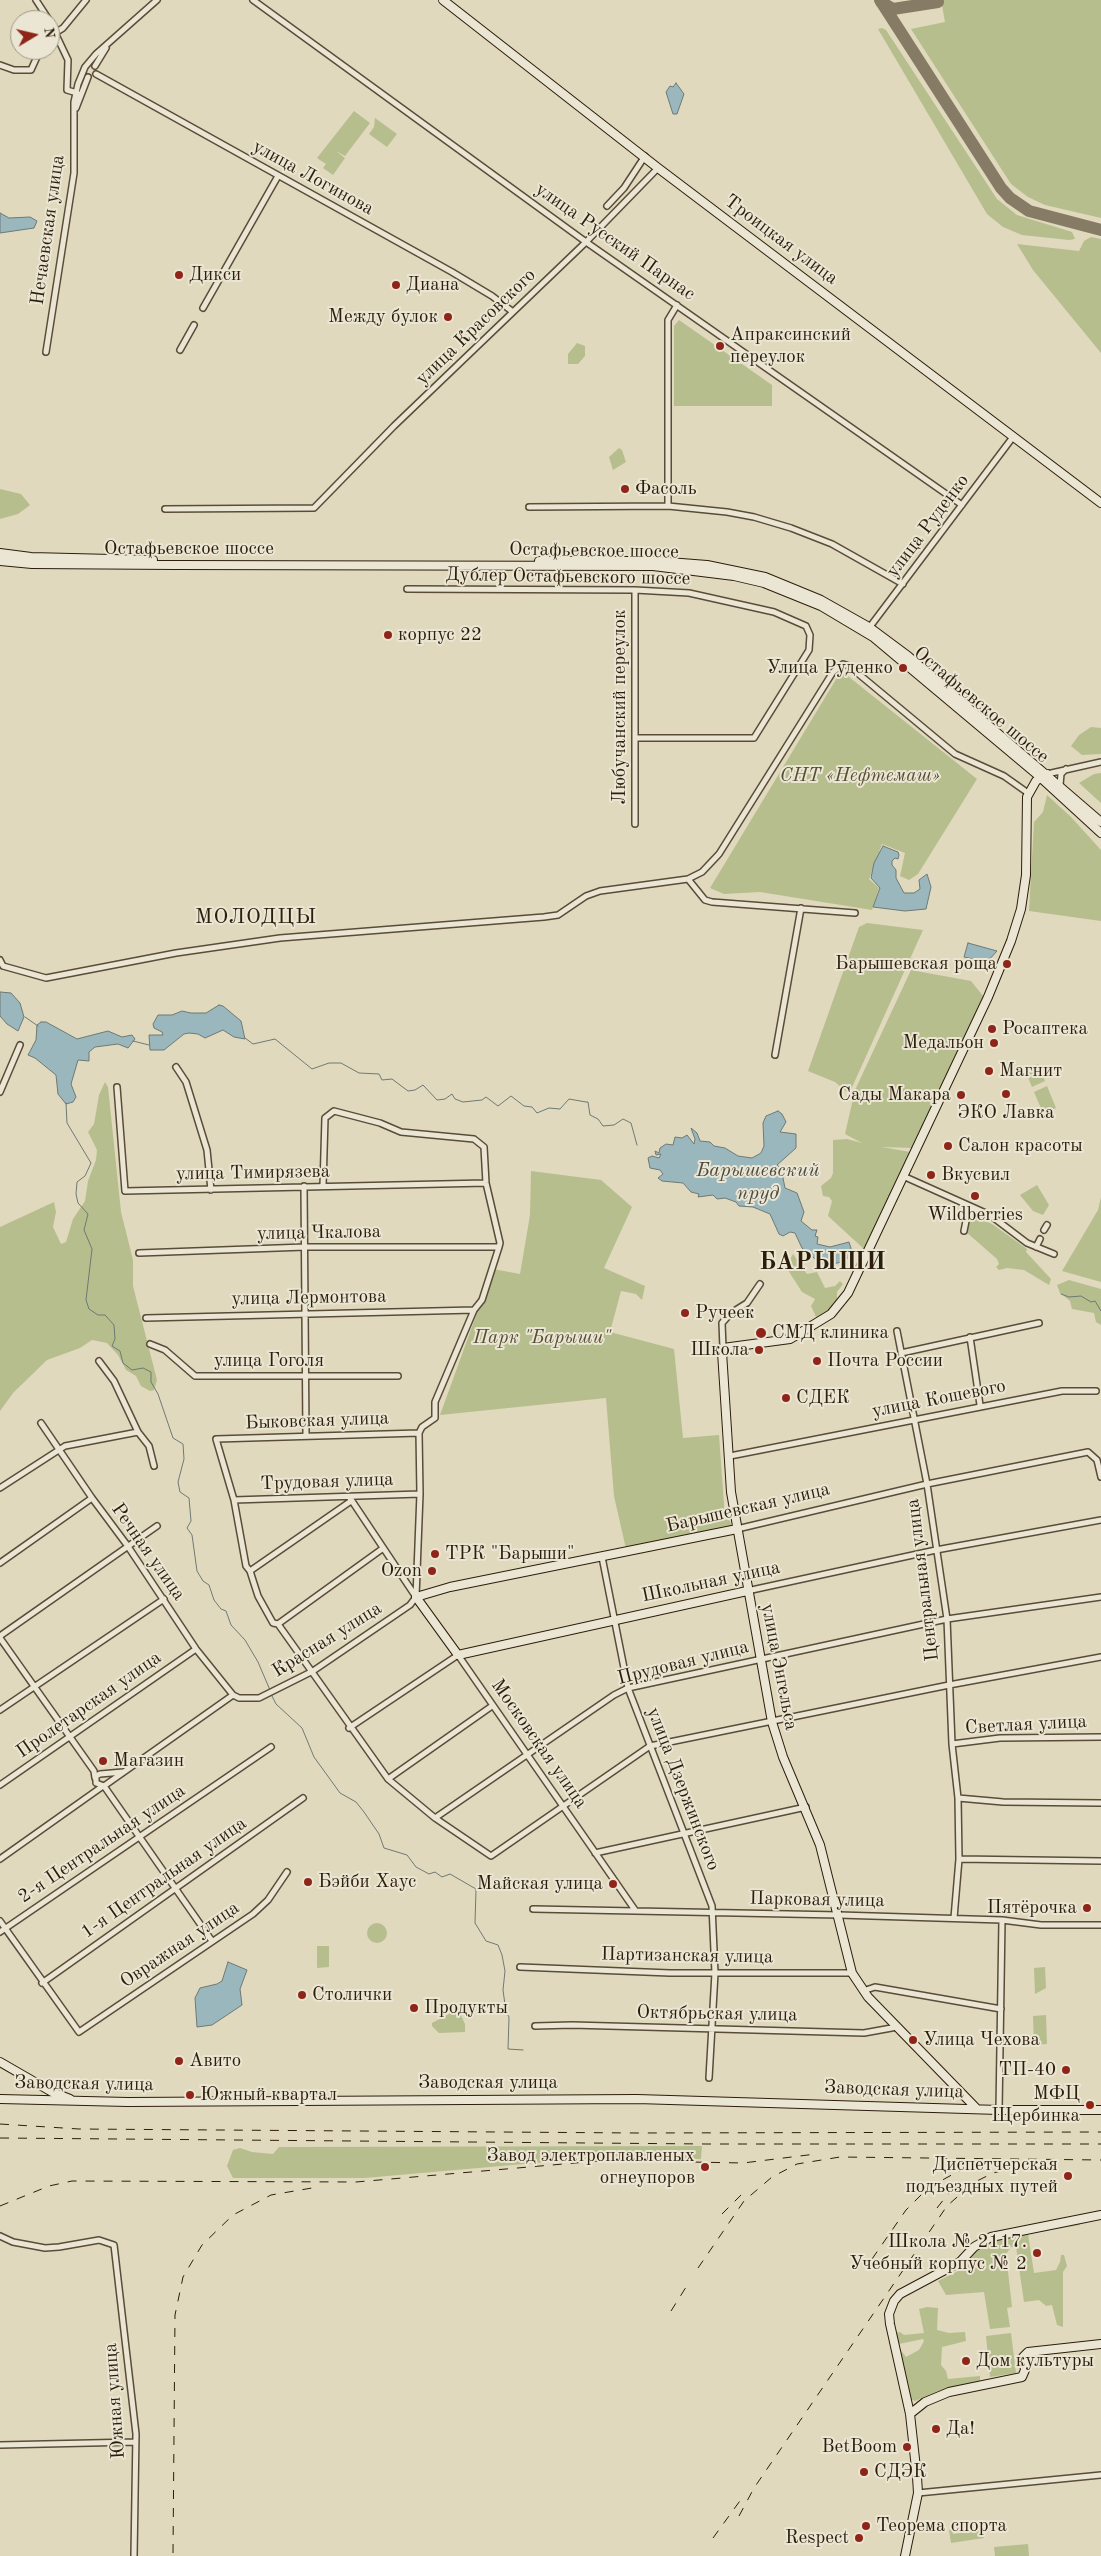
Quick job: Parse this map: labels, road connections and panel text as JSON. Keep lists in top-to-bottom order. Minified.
{"streets":{"street":["улица Логинова","Нечаевская улица","Троицкая улица","улица Русский Парнас","улица Красовского","улица Руденко","Остафьевское шоссе","Дублер Остафьевского шоссе","Любучанский переулок","улица Тимирязева","улица Чкалова","улица Лермонтова","улица Гоголя","улица Кошевого","Быковская улица","Трудовая улица","Барышевская улица","Речная улица","Центральная улица","Школьная улица","Красная улица","Прудовая улица","улица Энгельса","Пролетарская улица","Светлая улица","Московская улица","улица Дзержинского","2-я Центральная улица","1-я Центральная улица","Парковая улица","Овражная улица","Партизанская улица","Октябрьская улица","Заводская улица","Южная улица"]},"crossings":[["улица Логинова","улица Красовского"],["Троицкая улица","улица Красовского"],["Троицкая улица","улица Руденко"],["улица Русский Парнас","улица Красовского"],["улица Русский Парнас","улица Руденко"],["улица Руденко","Остафьевское шоссе"],["Дублер Остафьевского шоссе","Любучанский переулок"],["улица Кошевого","Центральная улица"],["улица Кошевого","улица Энгельса"],["Быковская улица","Трудовая улица"],["Барышевская улица","Центральная улица"],["Барышевская улица","Красная улица"],["Барышевская улица","улица Энгельса"],["Барышевская улица","Московская улица"],["Барышевская улица","улица Дзержинского"],["Речная улица","Красная улица"],["Речная улица","Пролетарская улица"],["Центральная улица","Школьная улица"],["Центральная улица","Прудовая улица"],["Центральная улица","Светлая улица"],["Центральная улица","Парковая улица"],["Школьная улица","улица Энгельса"],["Школьная улица","Московская улица"],["Школьная улица","улица Дзержинского"],["Красная улица","Московская улица"],["Прудовая улица","улица Энгельса"],["Прудовая улица","Московская улица"],["Прудовая улица","улица Дзержинского"],["улица Энгельса","Парковая улица"],["улица Энгельса","Партизанская улица"],["улица Энгельса","Октябрьская улица"],["улица Энгельса","Заводская улица"],["Московская улица","Парковая улица"],["улица Дзержинского","Парковая улица"],["1-я Центральная улица","Овражная улица"]],"districts":["МОЛОДЦЫ","БАРЫШИ"],"water":["Барышевский пруд"],"parks":["СНТ «Нефтемаш»","Парк \"Барыши\""],"places":["Дикси","Диана","Между булок","Апраксинский переулок","Фасоль","корпус 22","Улица Руденко","Барышевская роща","Росаптека","Медальон","Магнит","ЭКО Лавка","Сады Макара","Салон красоты","Вкусвил","Wildberries","Ручеек","СМД клиника","Школа","Почта России","СДЕК","ТРК \"Барыши\"","Ozon","Магазин","Бэйби Хаус","Майская улица","Пятёрочка","Столички","Продукты","Улица Чехова","Авито","ТП-40","Южный квартал","МФЦ Щербинка","Завод электроплавленых огнеупоров","Диспетчерская подъездных путей","Школа № 2117. Учебный корпус № 2","Дом культуры","Да!","BetBoom","СДЭК","Теорема спорта","Respect"],"north":"right"}
